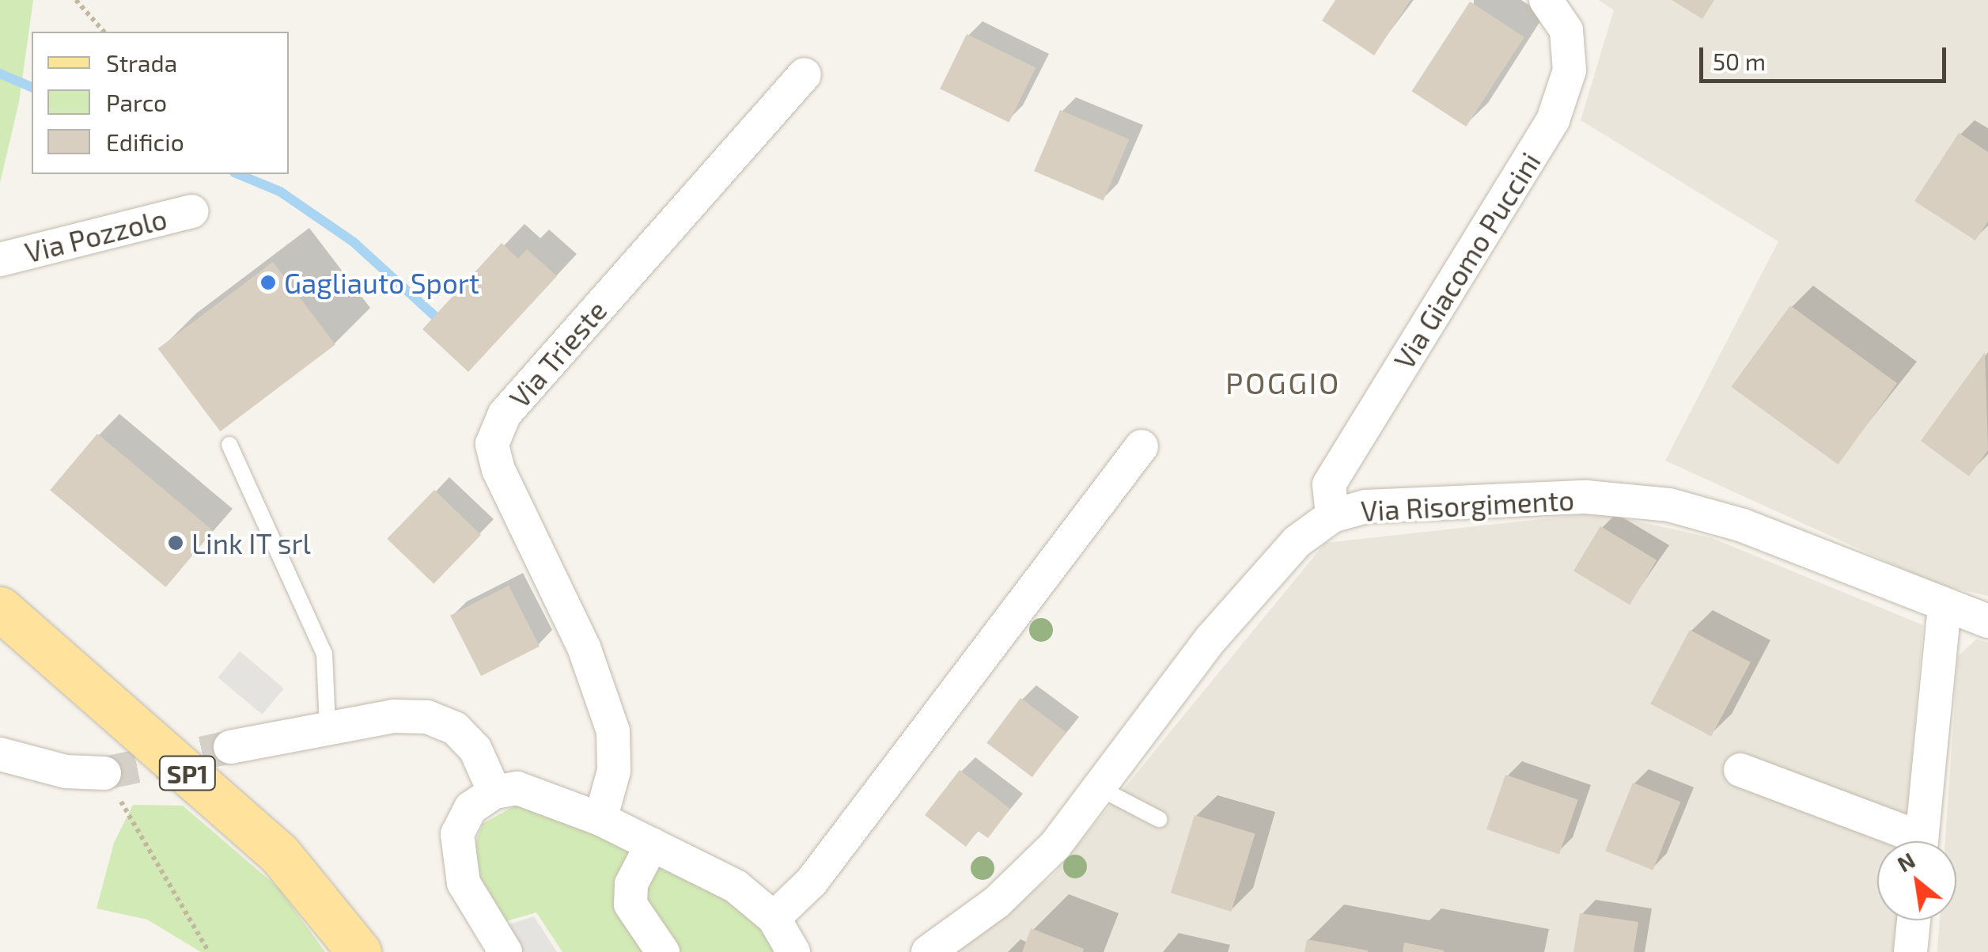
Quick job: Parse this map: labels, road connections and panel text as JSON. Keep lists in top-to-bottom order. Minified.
{"streets":{"main road":["SP1"],"street":["Via Pozzolo","Via Giacomo Puccini","Via Trieste","Via Risorgimento"]},"crossings":[["Via Giacomo Puccini","Via Risorgimento"]],"districts":["POGGIO"],"places":["Gagliauto Sport","Link IT srl"],"legend":["Strada","Parco","Edificio"],"scale_bar":"50 m","north":"top left"}
